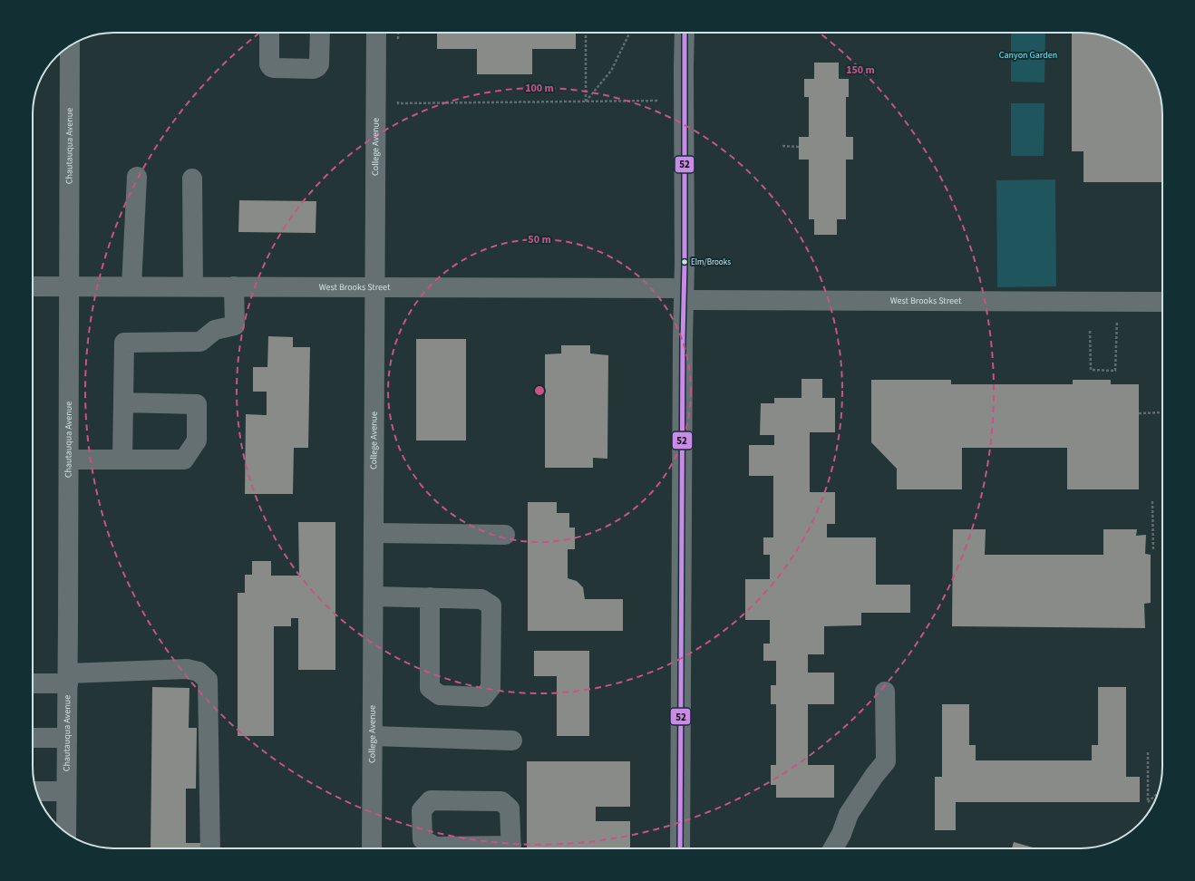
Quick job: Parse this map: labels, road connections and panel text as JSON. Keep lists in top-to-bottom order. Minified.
{"streets":{"street":["Chautauqua Avenue","College Avenue","West Brooks Street"]},"crossings":[["Chautauqua Avenue","West Brooks Street"],["College Avenue","West Brooks Street"]],"parks":["Canyon Garden"],"places":["Elm/Brooks"],"lines":["transit line 52"],"rings":["150 m","100 m","50 m"]}
